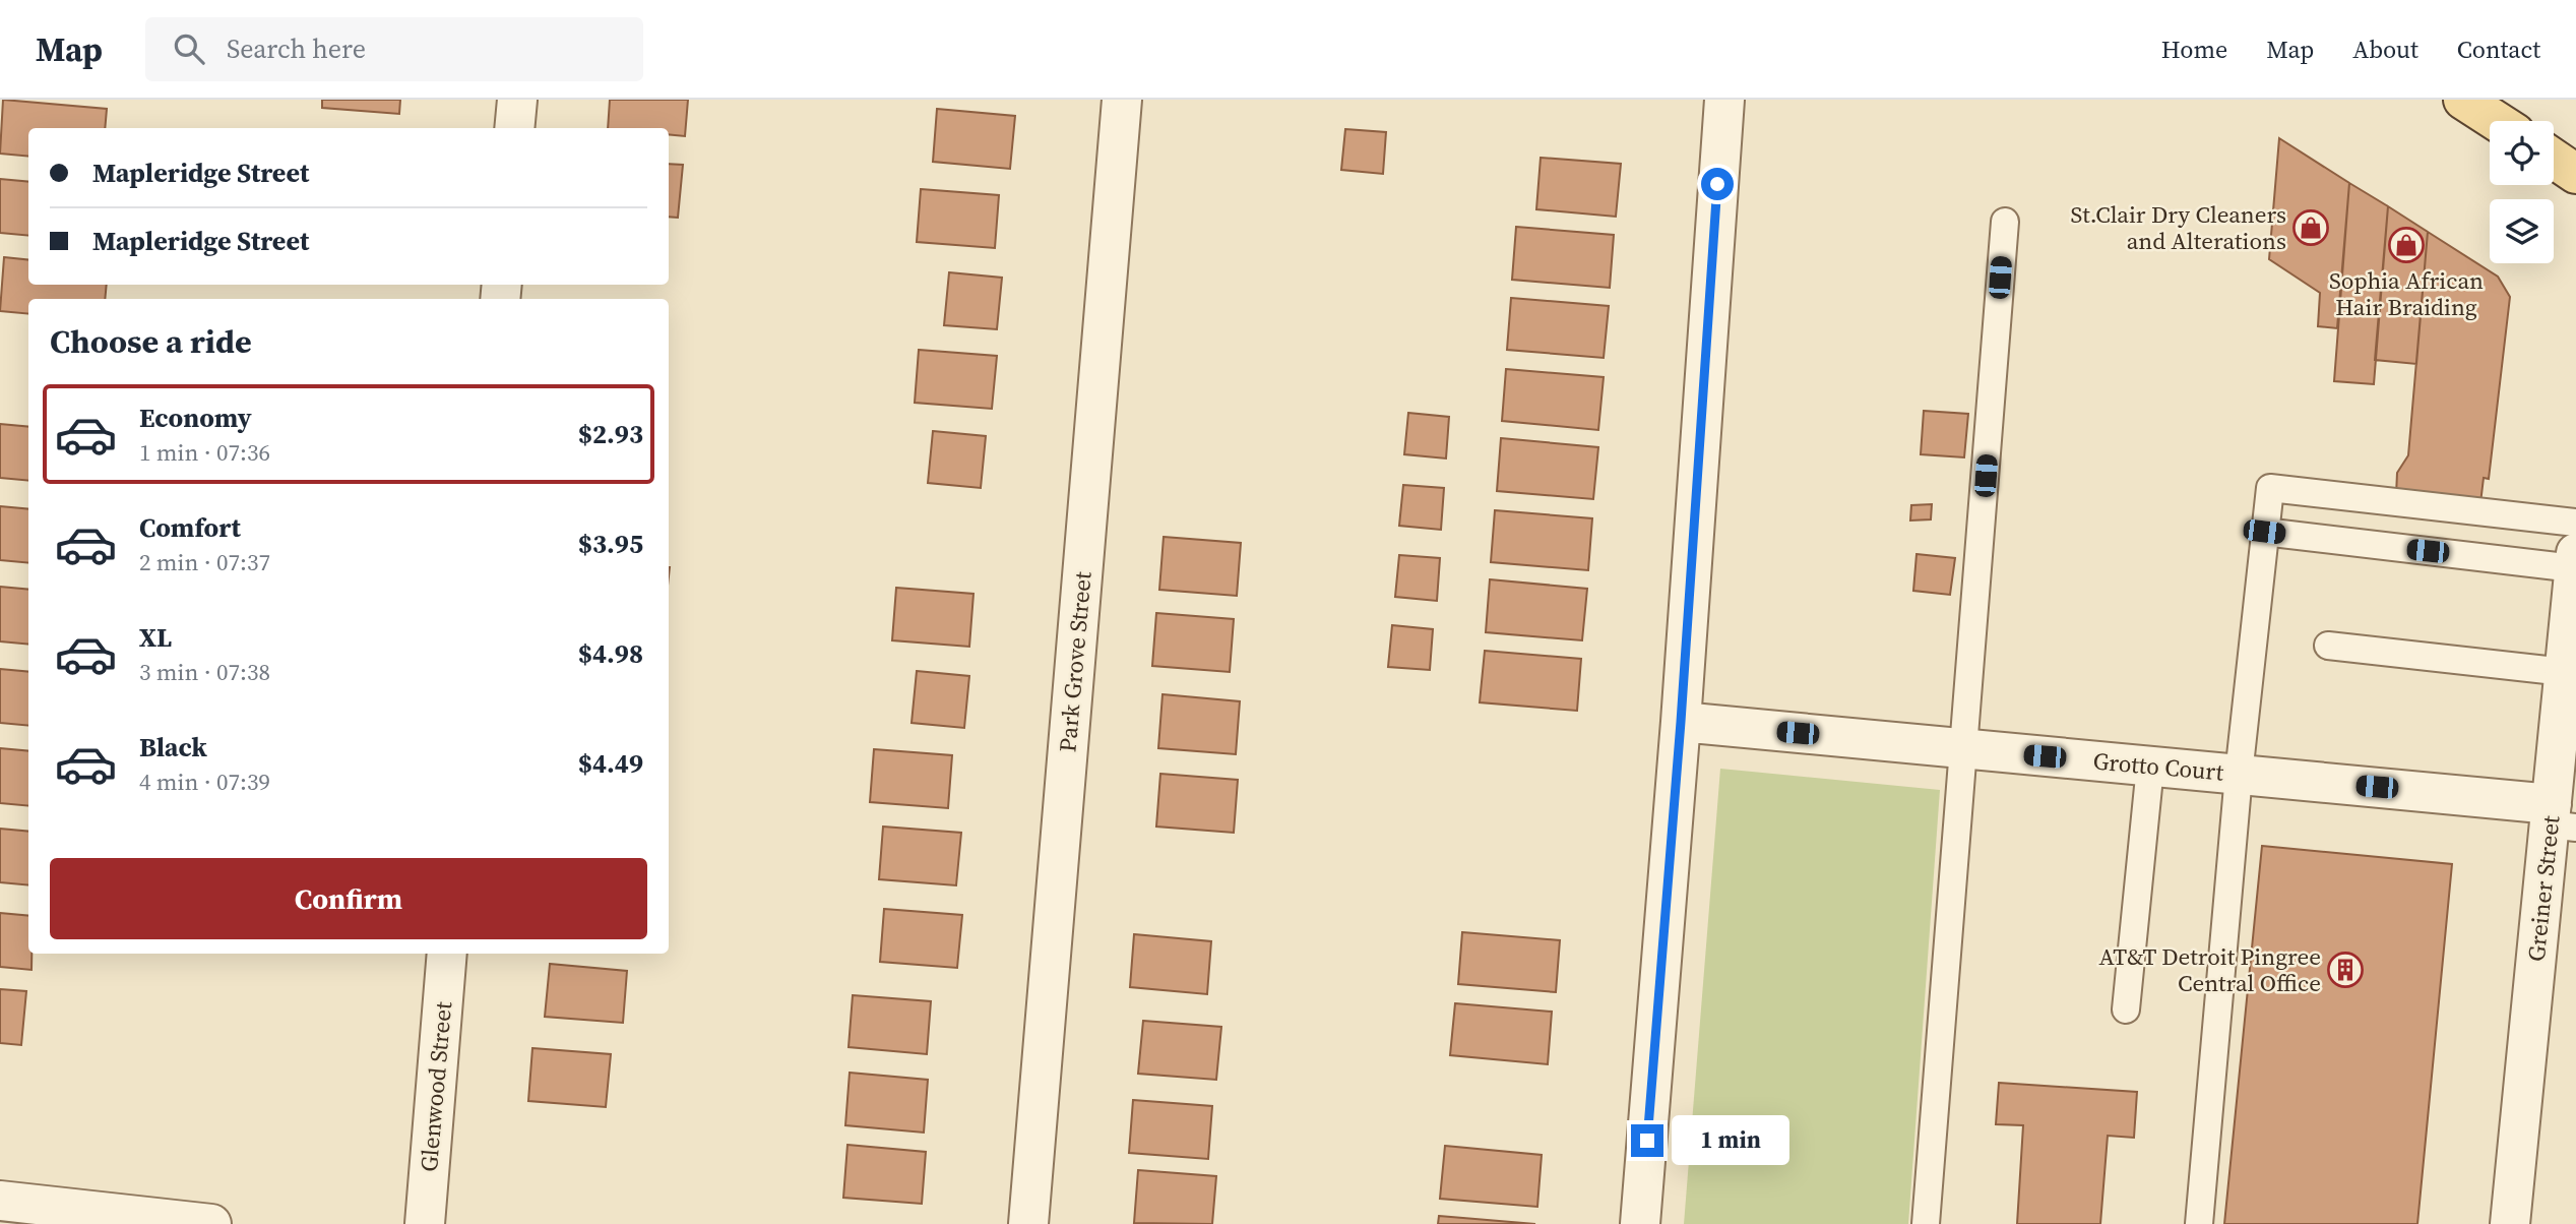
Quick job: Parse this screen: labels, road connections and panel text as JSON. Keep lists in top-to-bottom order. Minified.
{"streets":{"street":["Park Grove Street","Grotto Court","Greiner Street","Glenwood Street"]},"crossings":[["Grotto Court","Greiner Street"]],"places":{"shop":["St.Clair Dry Cleaners and Alterations","Sophia African Hair Braiding"],"building":["AT&T Detroit Pingree Central Office"]},"page":{"header":"Map","search":"Search here","nav":["Home","Map","About","Contact"],"banner":["Mapleridge Street","Mapleridge Street"],"heading":"Choose a ride","list":[{"name":"Economy","note":"1 min · 07:36","value":"$2.93"},{"name":"Comfort","note":"2 min · 07:37","value":"$3.95"},{"name":"XL","note":"3 min · 07:38","value":"$4.98"},{"name":"Black","note":"4 min · 07:39","value":"$4.49"}],"buttons":"Confirm","bubble":"1 min"}}
